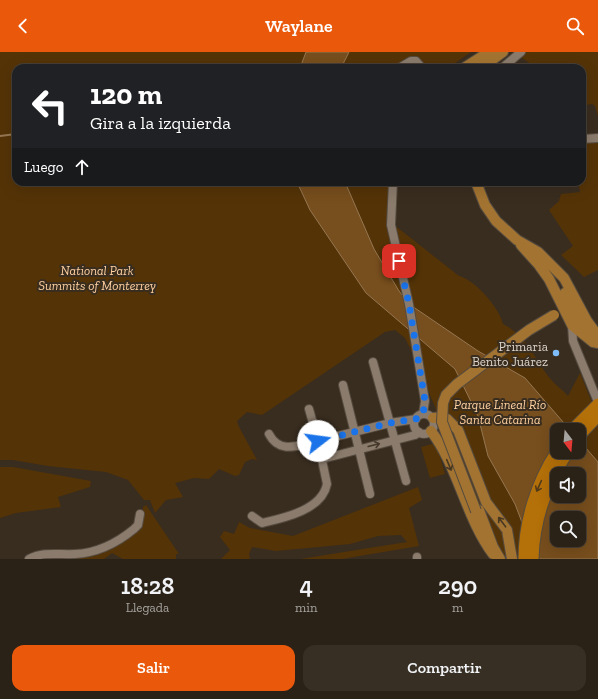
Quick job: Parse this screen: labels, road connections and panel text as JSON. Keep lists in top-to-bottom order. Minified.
{"parks":["National Park Summits of Monterrey","Parque Lineal Río Santa Catarina"],"places":["Primaria Benito Juárez"],"north":"bottom","page":{"header":"Waylane","turn":["120 m","Gira a la izquierda"],"then":"Luego","eta":["18:28","Llegada","4","min","290","m"],"buttons":["Salir","Compartir"]}}
